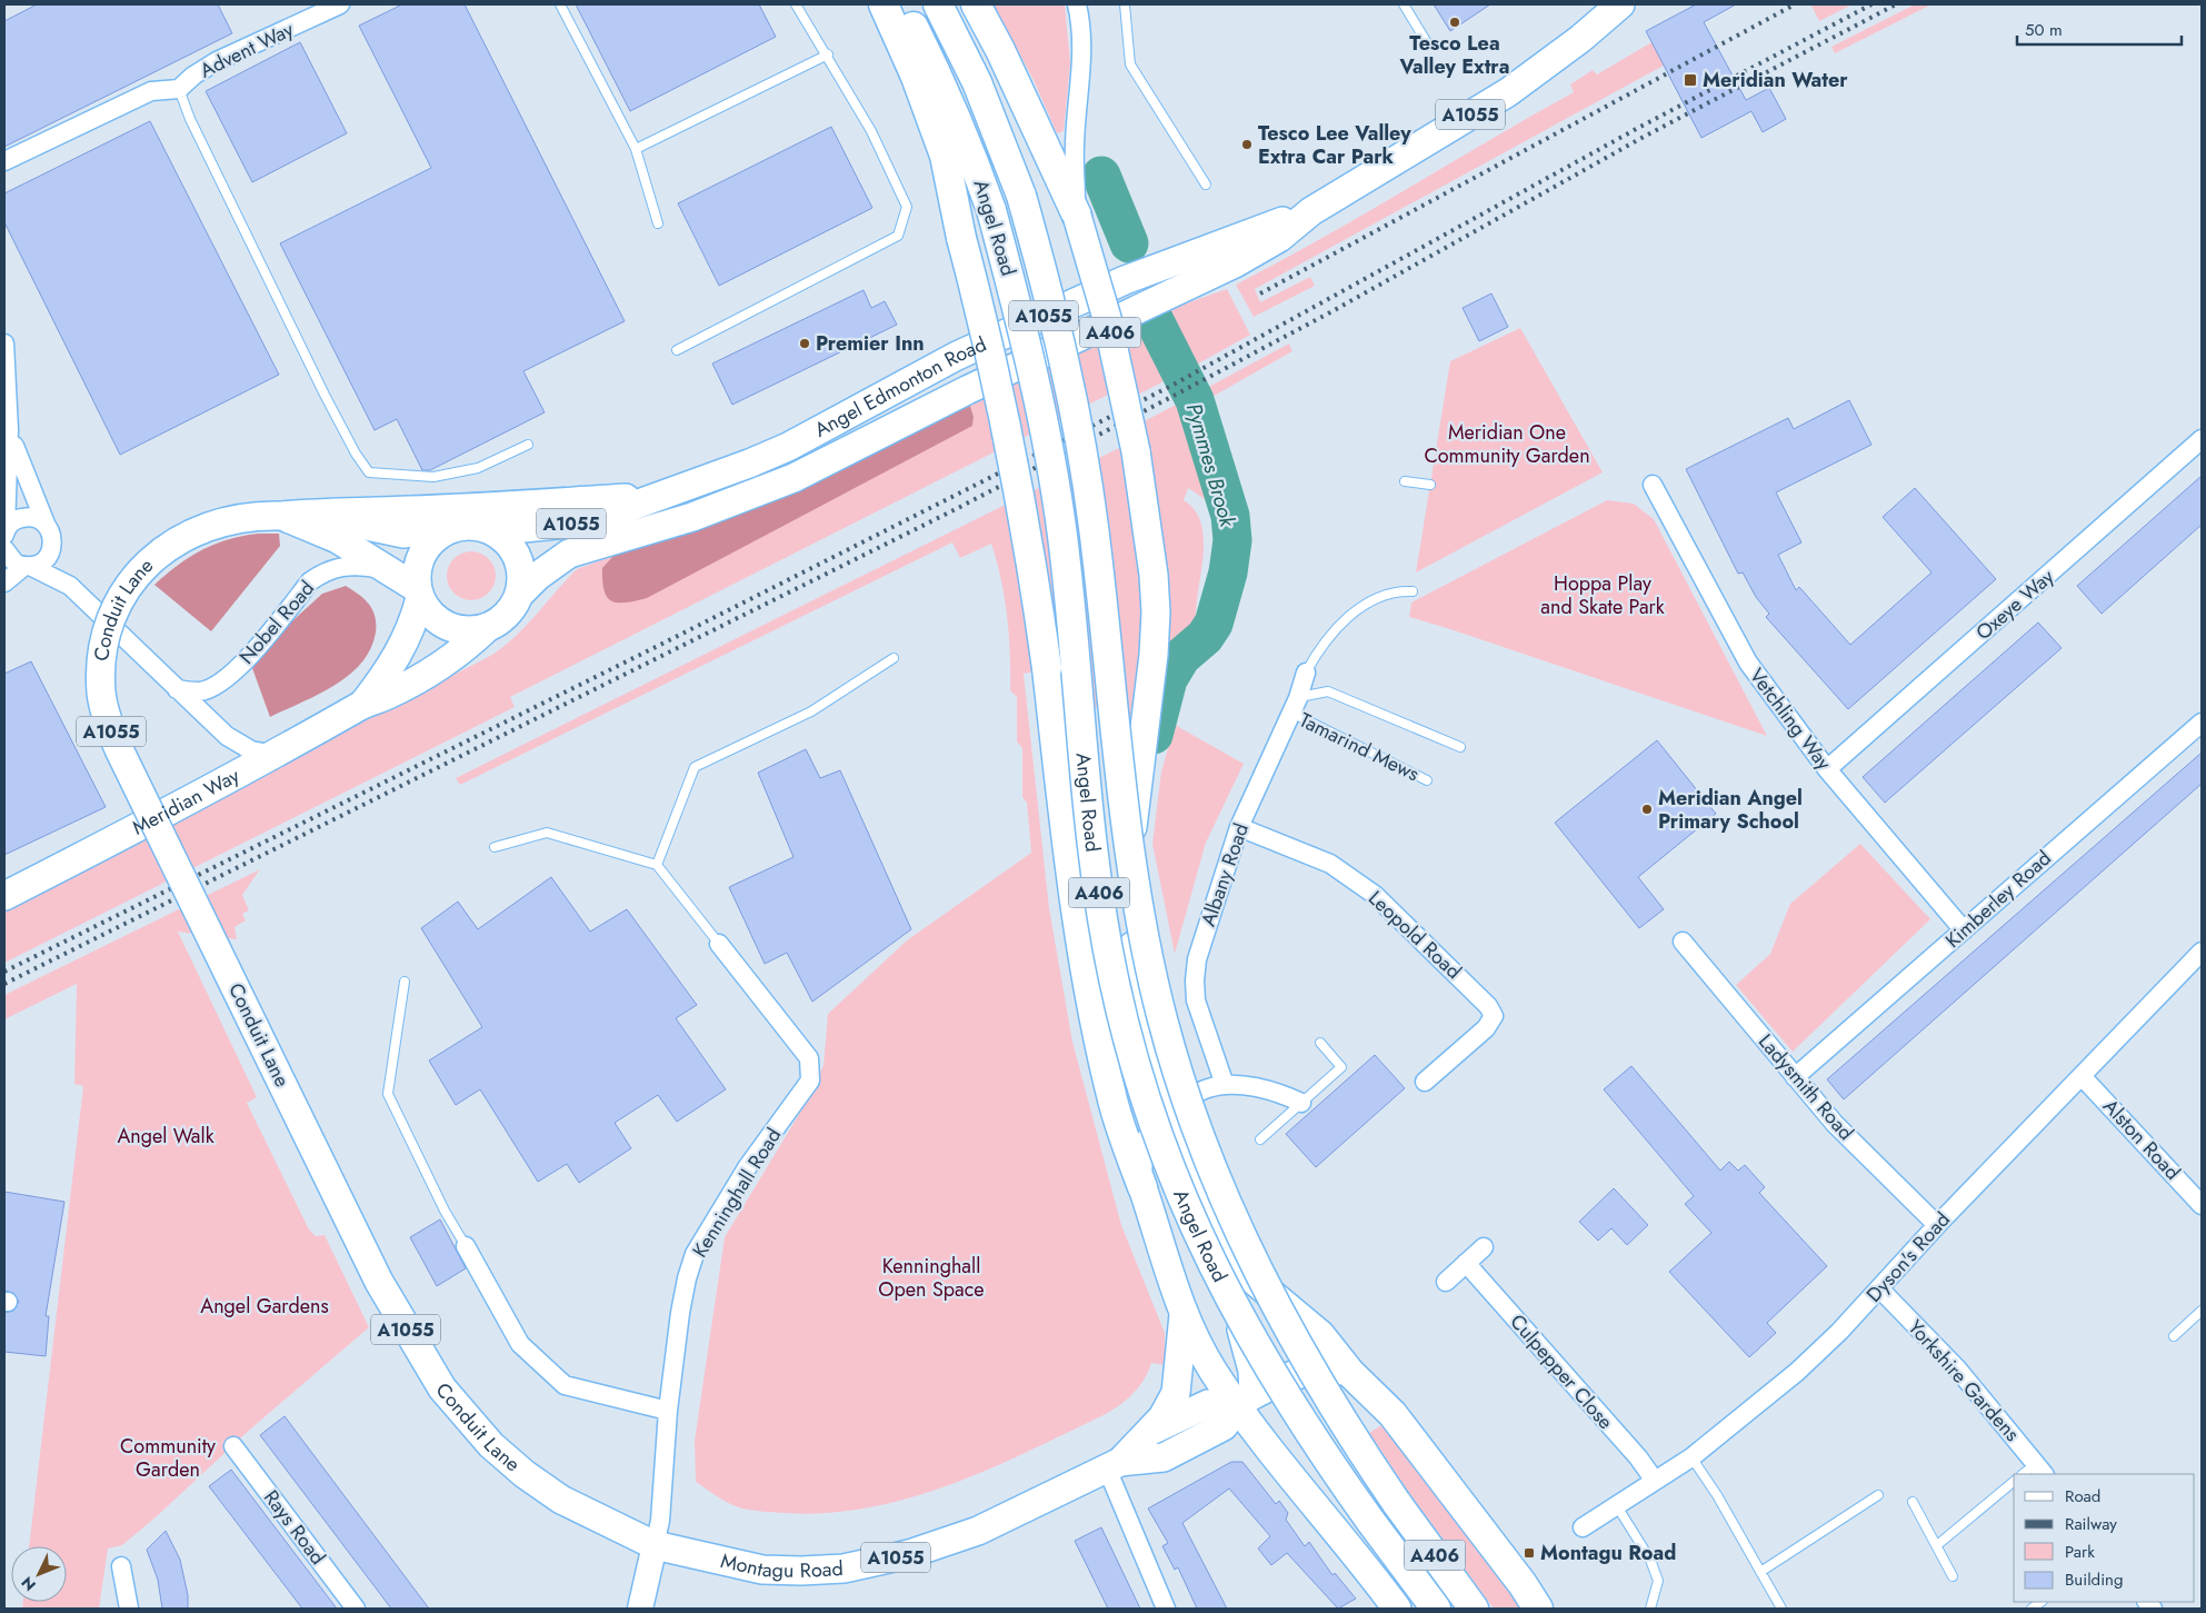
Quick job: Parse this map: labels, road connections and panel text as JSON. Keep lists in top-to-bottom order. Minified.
{"streets":{"highway":["Angel Road","A406"],"main road":["A1055","Angel Edmonton Road","Conduit Lane","Meridian Way","Montagu Road"],"street":["Advent Way","Oxeye Way","Nobel Road","Vetchling Way","Albany Road","Kimberley Road","Leopold Road","Ladysmith Road","Alston Road","Kenninghall Road","Dyson's Road","Culpepper Close","Yorkshire Gardens","Rays Road"],"lane":["Tamarind Mews"]},"crossings":[["A1055","Angel Edmonton Road"],["A1055","Conduit Lane"],["A1055","Montagu Road"],["Angel Road","A406"],["Angel Road","Montagu Road"],["Angel Edmonton Road","Conduit Lane"],["Angel Edmonton Road","Nobel Road"],["Angel Edmonton Road","Meridian Way"],["Oxeye Way","Vetchling Way"],["Conduit Lane","Nobel Road"],["Conduit Lane","Meridian Way"],["Conduit Lane","Kenninghall Road"],["Conduit Lane","Montagu Road"],["Nobel Road","Meridian Way"],["Vetchling Way","Kimberley Road"],["Tamarind Mews","Albany Road"],["Albany Road","Leopold Road"],["Kimberley Road","Ladysmith Road"],["Ladysmith Road","Dyson's Road"],["Alston Road","Dyson's Road"],["Kenninghall Road","Montagu Road"],["Dyson's Road","Culpepper Close"],["Dyson's Road","Yorkshire Gardens"]],"water":["Pymmes Brook"],"parks":["Meridian One Community Garden","Hoppa Play and Skate Park","Angel Walk","Kenninghall Open Space","Angel Gardens","Community Garden"],"places":{"other":["Tesco Lea Valley Extra","Tesco Lee Valley Extra Car Park","Premier Inn","Meridian Angel Primary School"],"transit":["Meridian Water","Montagu Road"]},"legend":["Road","Railway","Park","Building"],"scale_bar":"50 m","north":"bottom left"}
